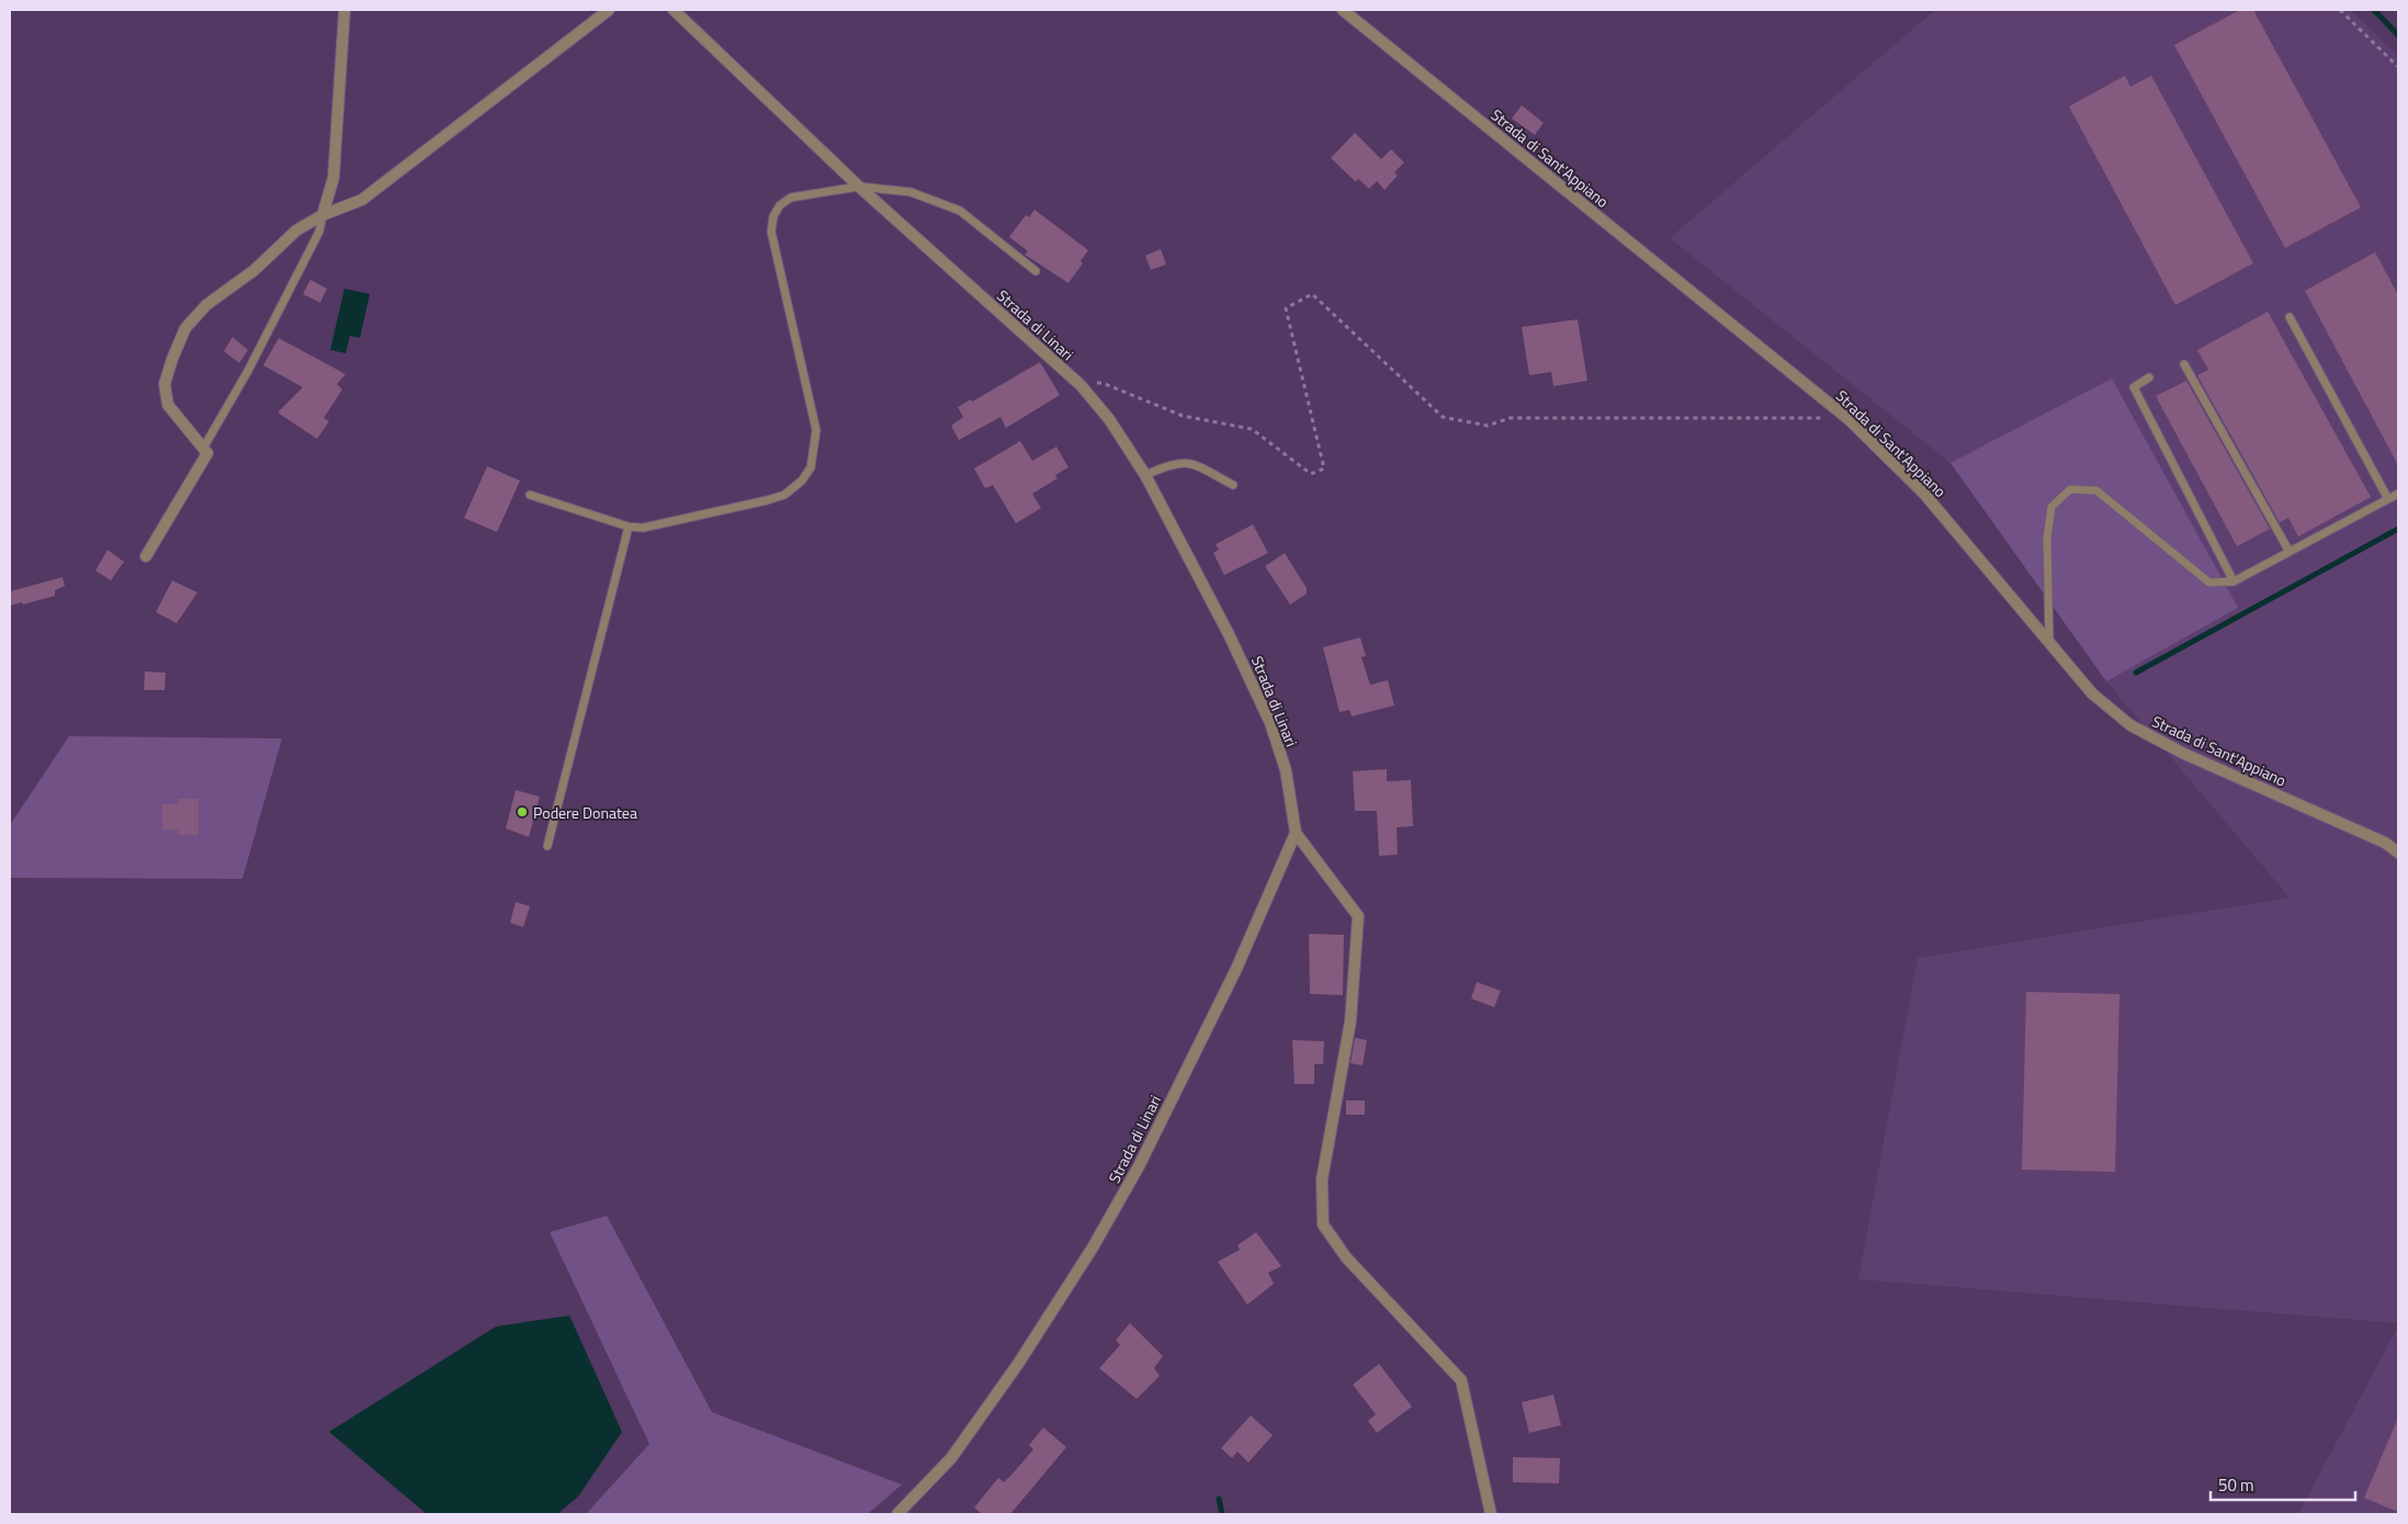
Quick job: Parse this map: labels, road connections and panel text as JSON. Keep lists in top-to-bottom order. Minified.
{"streets":{"street":["Strada di Sant'Appiano","Strada di Linari"]},"places":["Podere Donatea"],"scale_bar":"50 m"}
